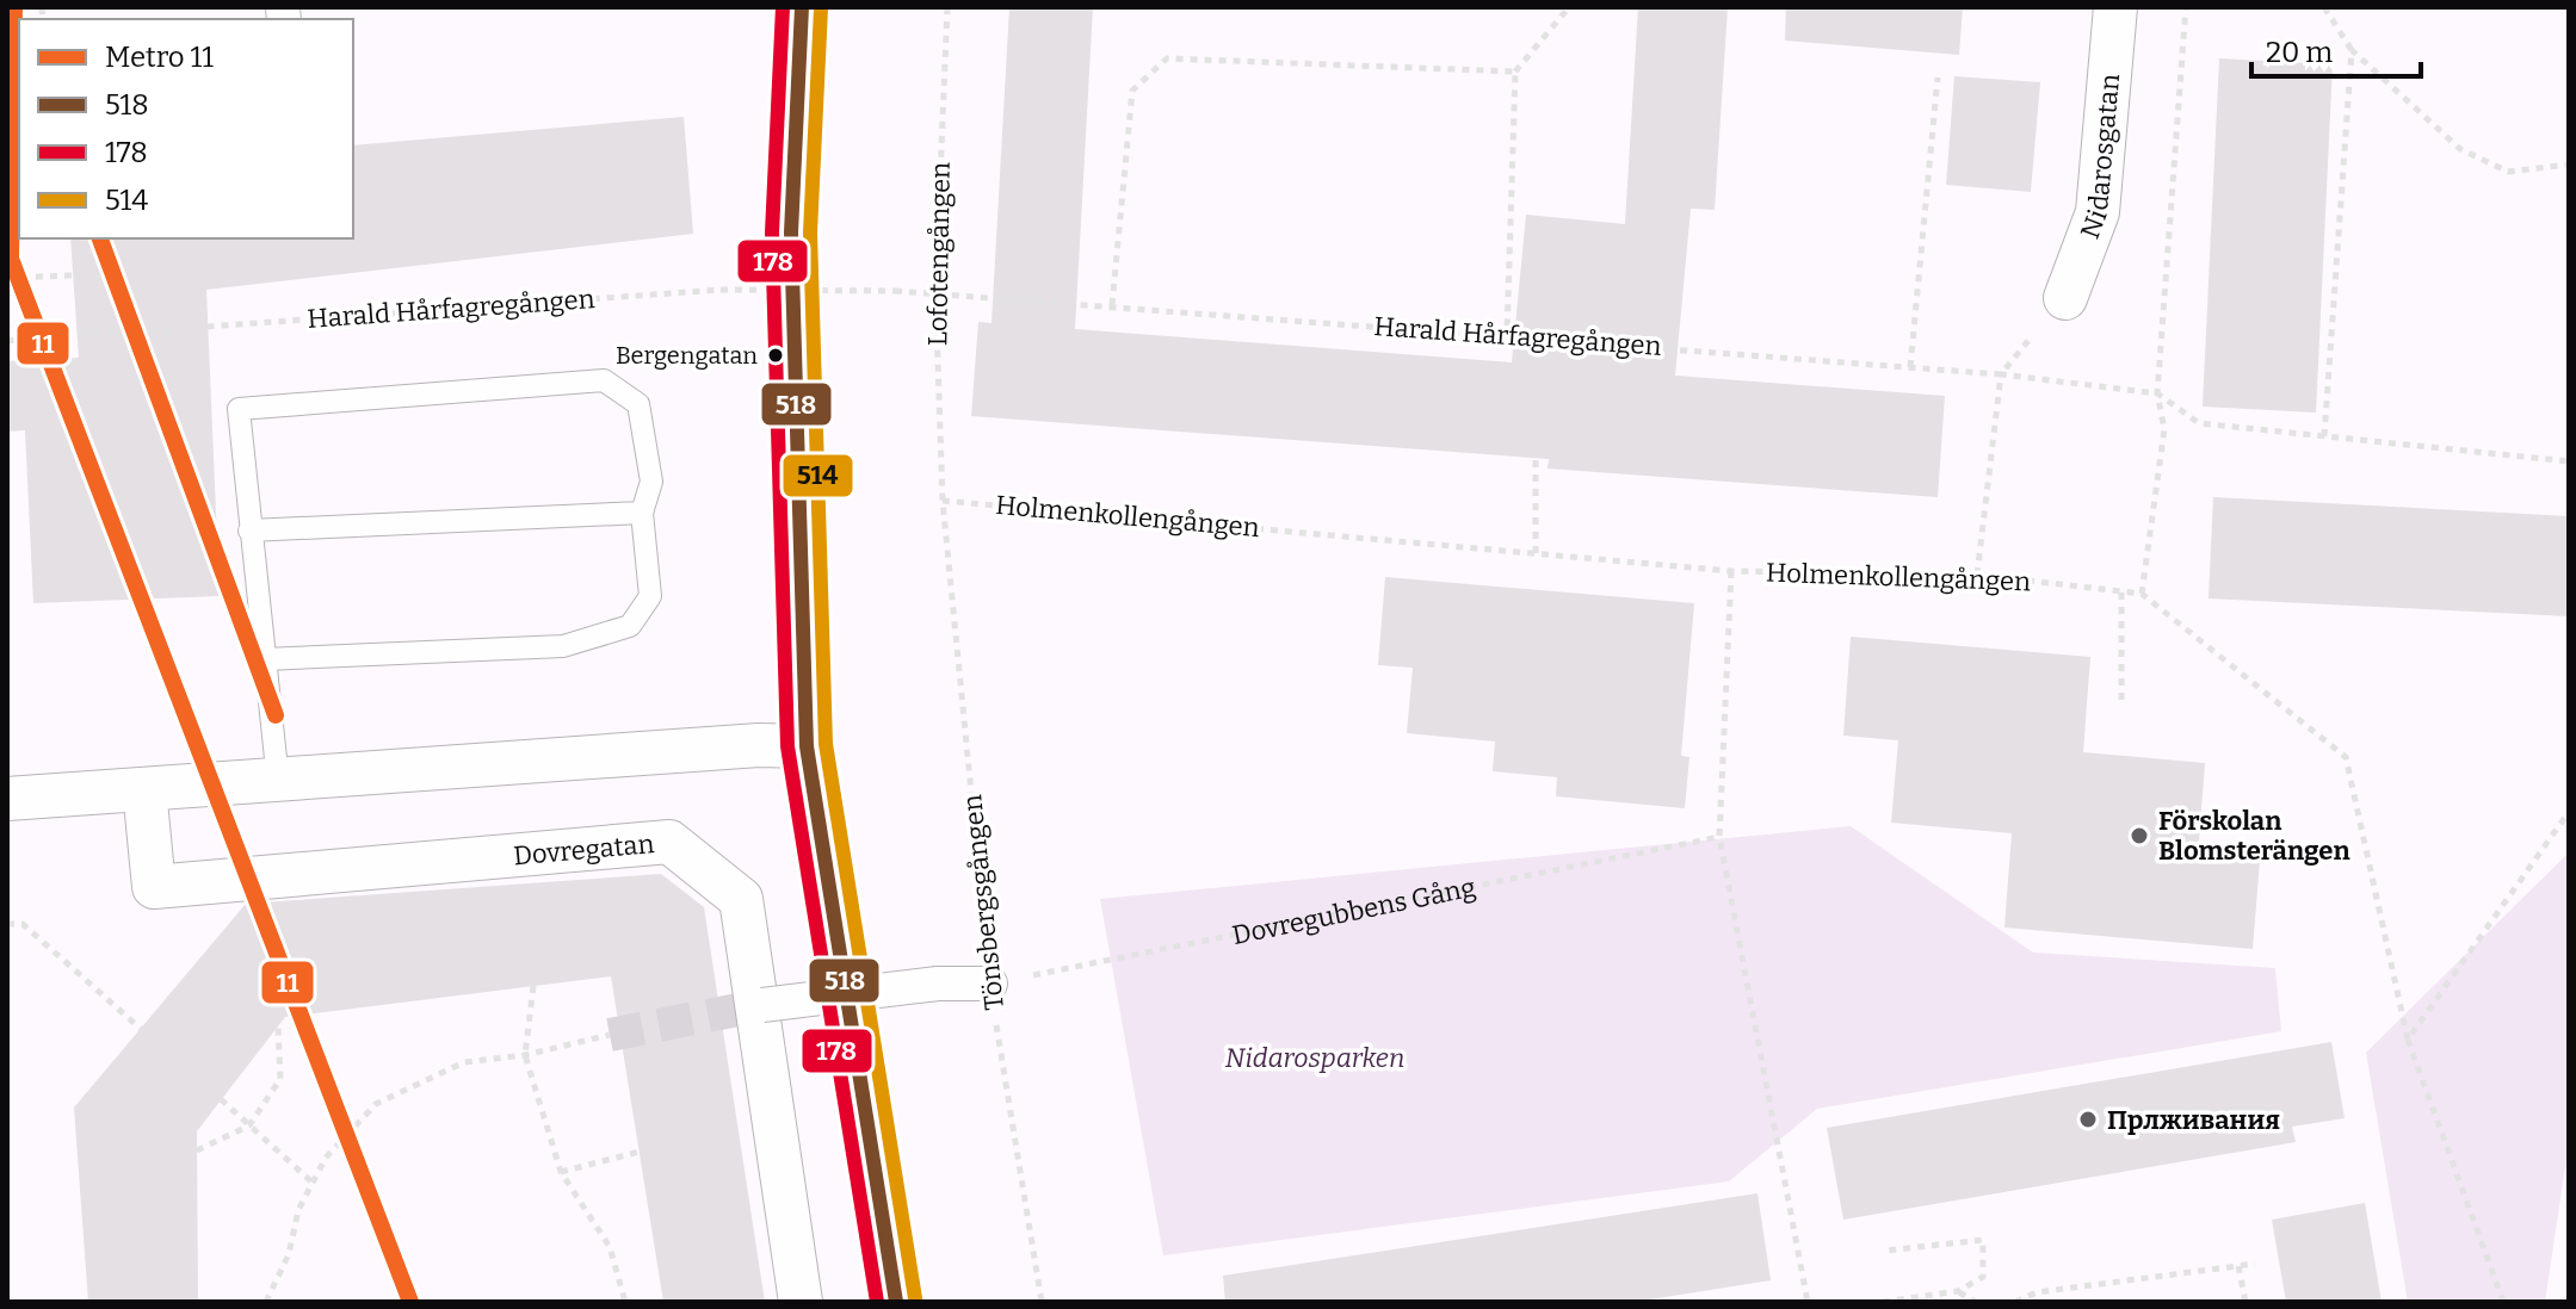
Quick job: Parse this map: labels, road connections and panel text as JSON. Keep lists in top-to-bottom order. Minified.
{"streets":{"street":["Nidarosgatan","Dovregatan"],"path":["Lofotengången","Harald Hårfagregången","Holmenkollengången","Tönsbergsgången","Dovregubbens Gång"]},"crossings":[["Lofotengången","Harald Hårfagregången"],["Lofotengången","Holmenkollengången"],["Lofotengången","Tönsbergsgången"],["Holmenkollengången","Tönsbergsgången"],["Tönsbergsgången","Dovregubbens Gång"]],"parks":["Nidarosparken"],"places":["Bergengatan","Förskolan Blomsterängen","Прлживания"],"lines":["metro line 11","transit line 518","transit line 178","transit line 514"],"legend":["Metro 11","518","178","514"],"scale_bar":"20 m"}
